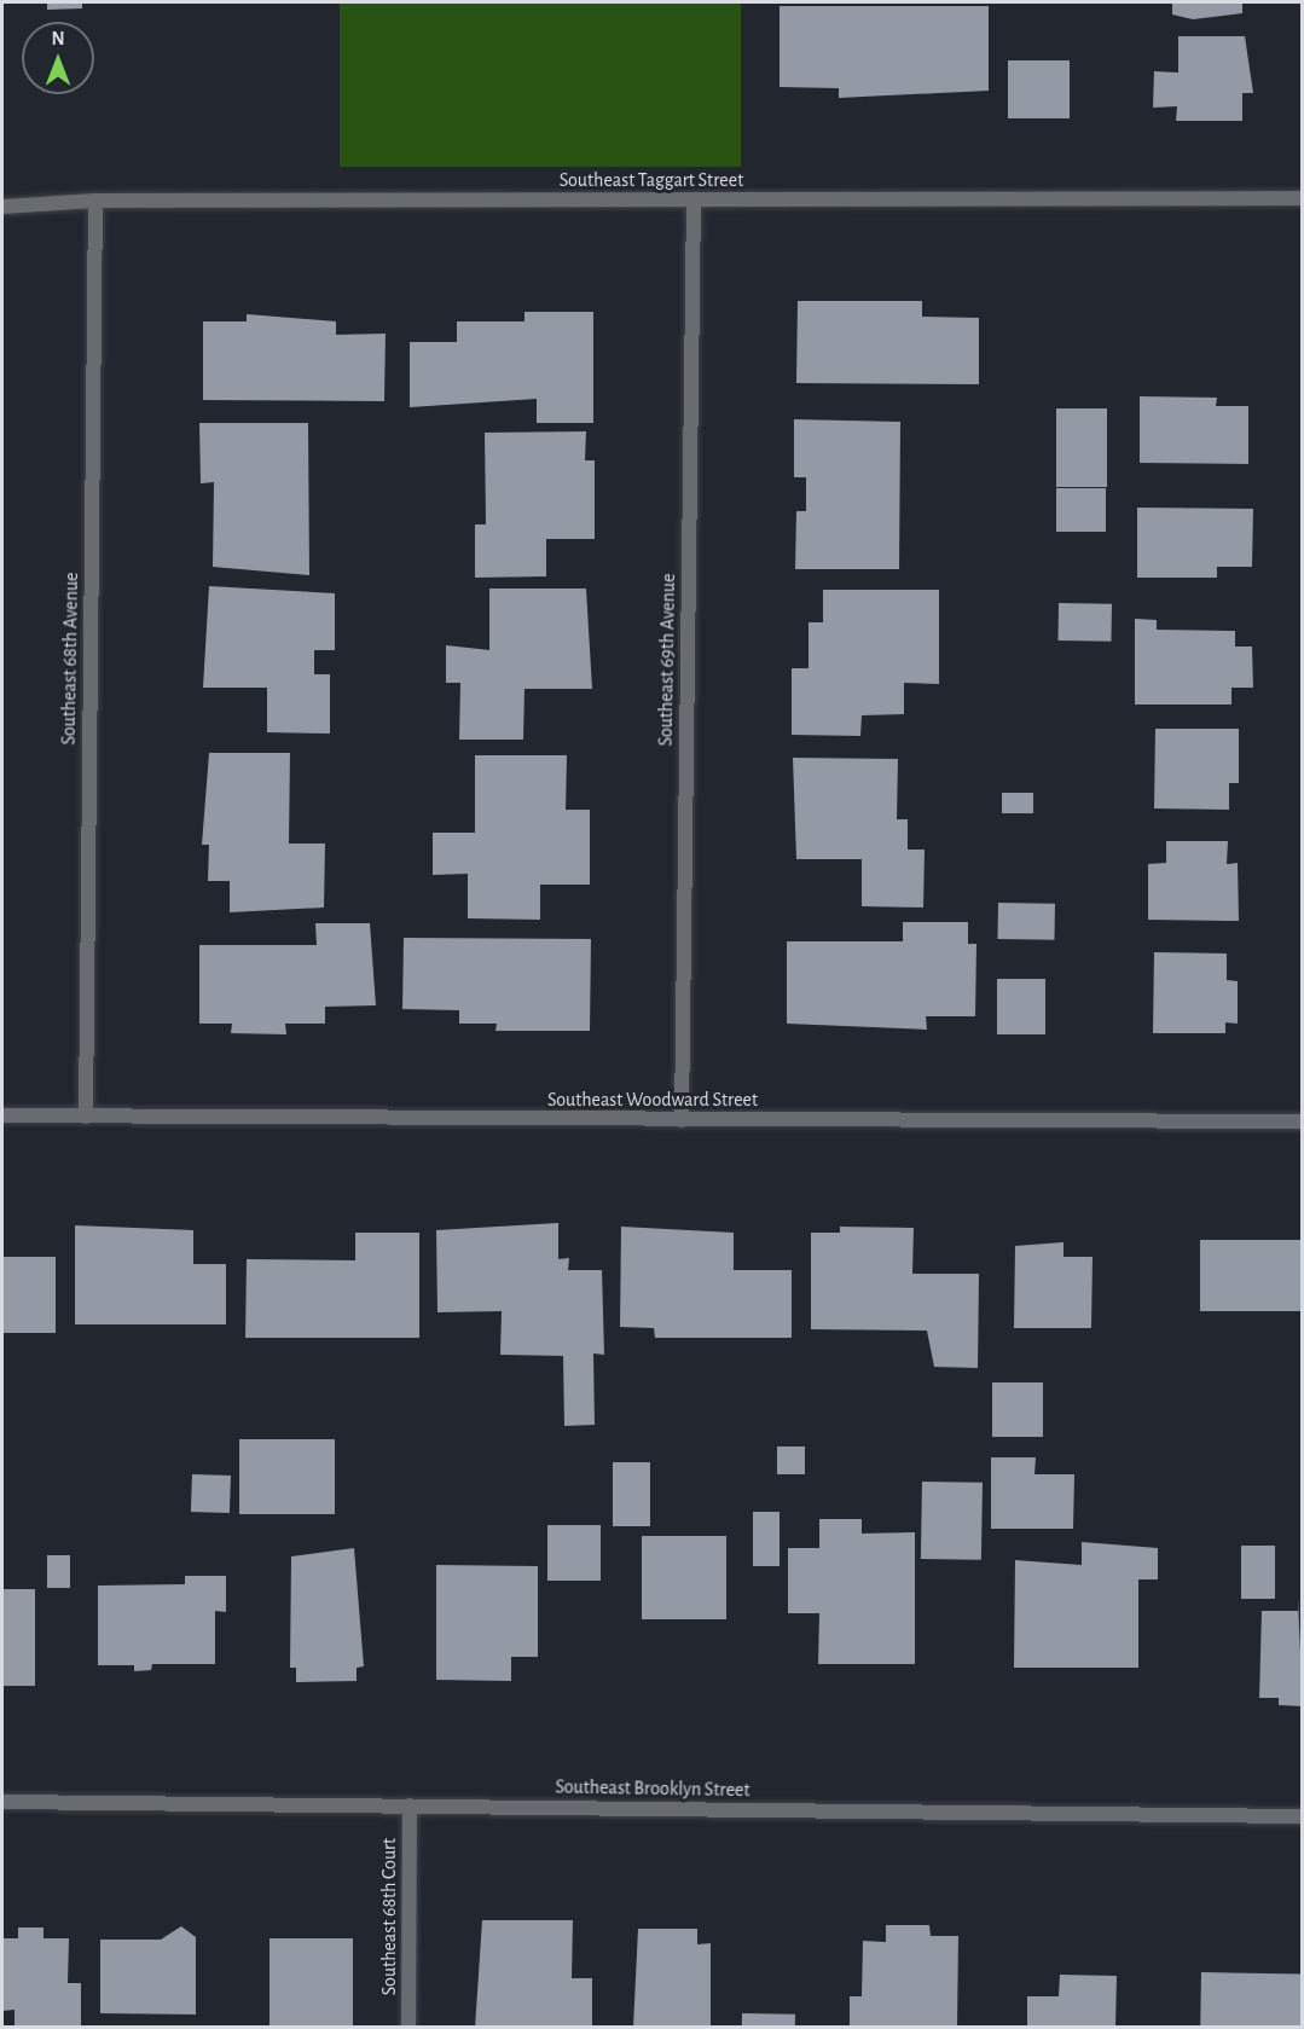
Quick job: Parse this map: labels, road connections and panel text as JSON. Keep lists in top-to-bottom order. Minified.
{"streets":{"street":["Southeast Taggart Street","Southeast 68th Avenue","Southeast 69th Avenue","Southeast Woodward Street","Southeast Brooklyn Street","Southeast 68th Court"]},"crossings":[["Southeast Taggart Street","Southeast 68th Avenue"],["Southeast Taggart Street","Southeast 69th Avenue"],["Southeast 68th Avenue","Southeast Woodward Street"],["Southeast 69th Avenue","Southeast Woodward Street"],["Southeast Brooklyn Street","Southeast 68th Court"]],"north":"top"}
